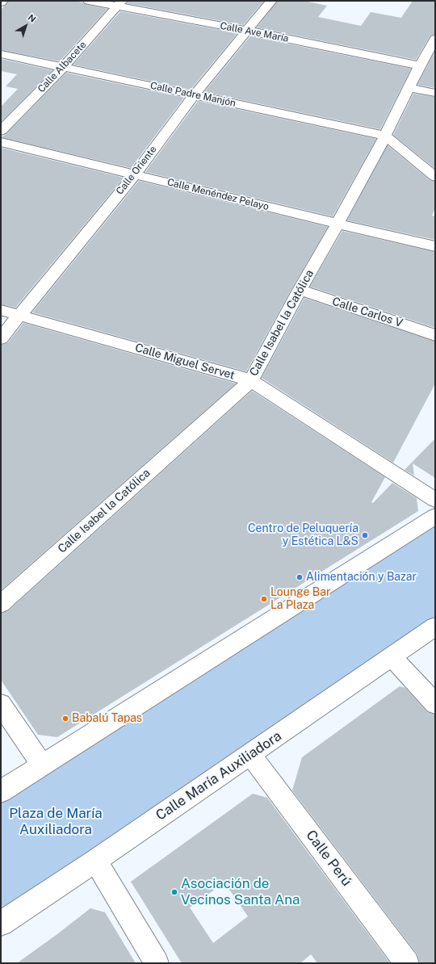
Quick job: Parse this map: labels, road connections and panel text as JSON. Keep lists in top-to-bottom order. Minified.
{"streets":{"street":["Calle Ave María","Calle Albacete","Calle Padre Manjón","Calle Oriente","Calle Menéndez Pelayo","Calle Carlos V","Calle Isabel la Católica","Calle Miguel Servet","Calle María Auxiliadora","Calle Perú"]},"crossings":[["Calle Ave María","Calle Albacete"],["Calle Ave María","Calle Oriente"],["Calle Ave María","Calle Isabel la Católica"],["Calle Albacete","Calle Padre Manjón"],["Calle Padre Manjón","Calle Oriente"],["Calle Padre Manjón","Calle Isabel la Católica"],["Calle Oriente","Calle Menéndez Pelayo"],["Calle Oriente","Calle Miguel Servet"],["Calle Menéndez Pelayo","Calle Isabel la Católica"],["Calle Carlos V","Calle Isabel la Católica"],["Calle Isabel la Católica","Calle Miguel Servet"],["Calle María Auxiliadora","Calle Perú"]],"parks":["Plaza de María Auxiliadora"],"places":["Centro de Peluquería y Estética L&S","Alimentación y Bazar","Lounge Bar La Plaza","Babalú Tapas","Asociación de Vecinos Santa Ana"],"north":"top right"}
